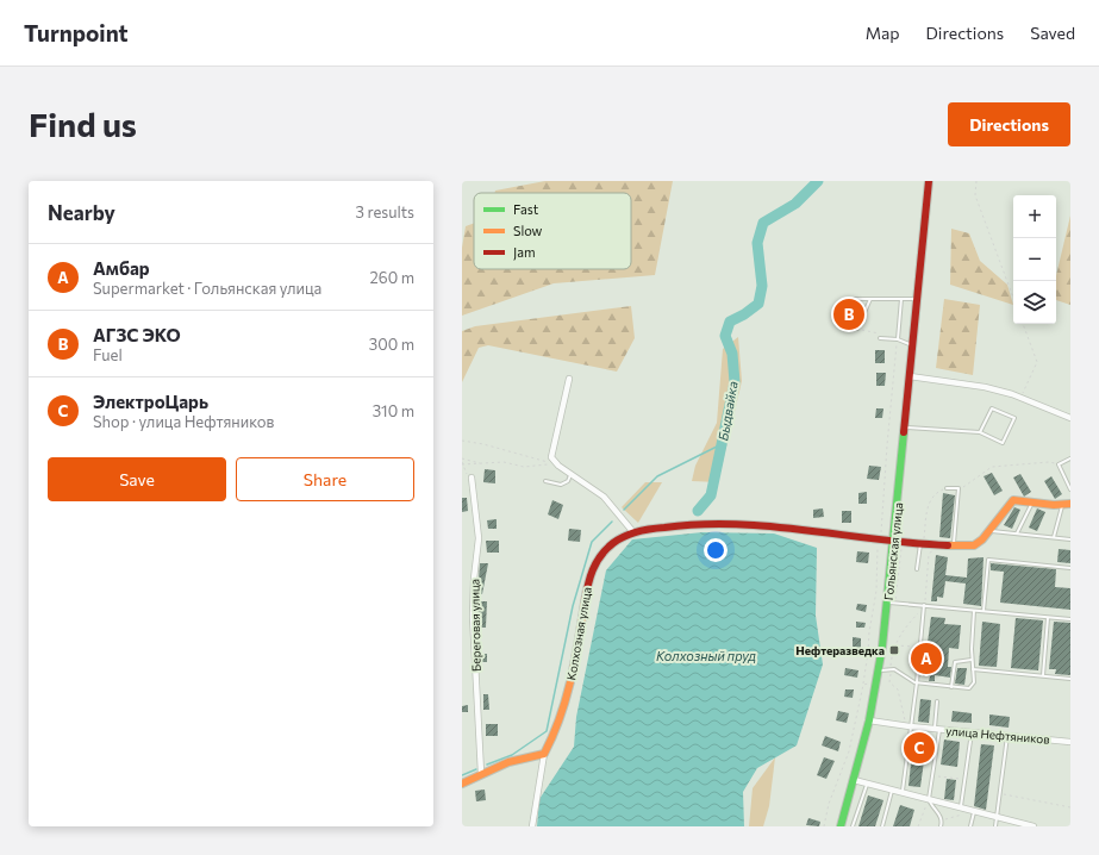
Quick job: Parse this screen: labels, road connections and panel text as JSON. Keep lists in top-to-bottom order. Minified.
{"streets":{"street":["Гольянская улица","Береговая улица","Колхозная улица","улица Нефтяников"]},"crossings":[["Гольянская улица","Колхозная улица"],["Гольянская улица","улица Нефтяников"]],"water":["Быдвайка","Колхозный пруд"],"places":{"transit":["Нефтеразведка"]},"legend":["Fast","Slow","Jam"],"page":{"header":"Turnpoint","nav":["Map","Directions","Saved"],"buttons":["Directions",["Save","Share"]],"title":"Find us","heading":["Nearby","3 results"],"map_buttons":["+","−"],"list":[{"mark":"A","name":"Амбар","note":"Supermarket · Гольянская улица","value":"260 m"},{"mark":"B","name":"АГЗС ЭКО","note":"Fuel","value":"300 m"},{"mark":"C","name":"ЭлектроЦарь","note":"Shop · улица Нефтяников","value":"310 m"}],"pins":["B","A","C"]}}
